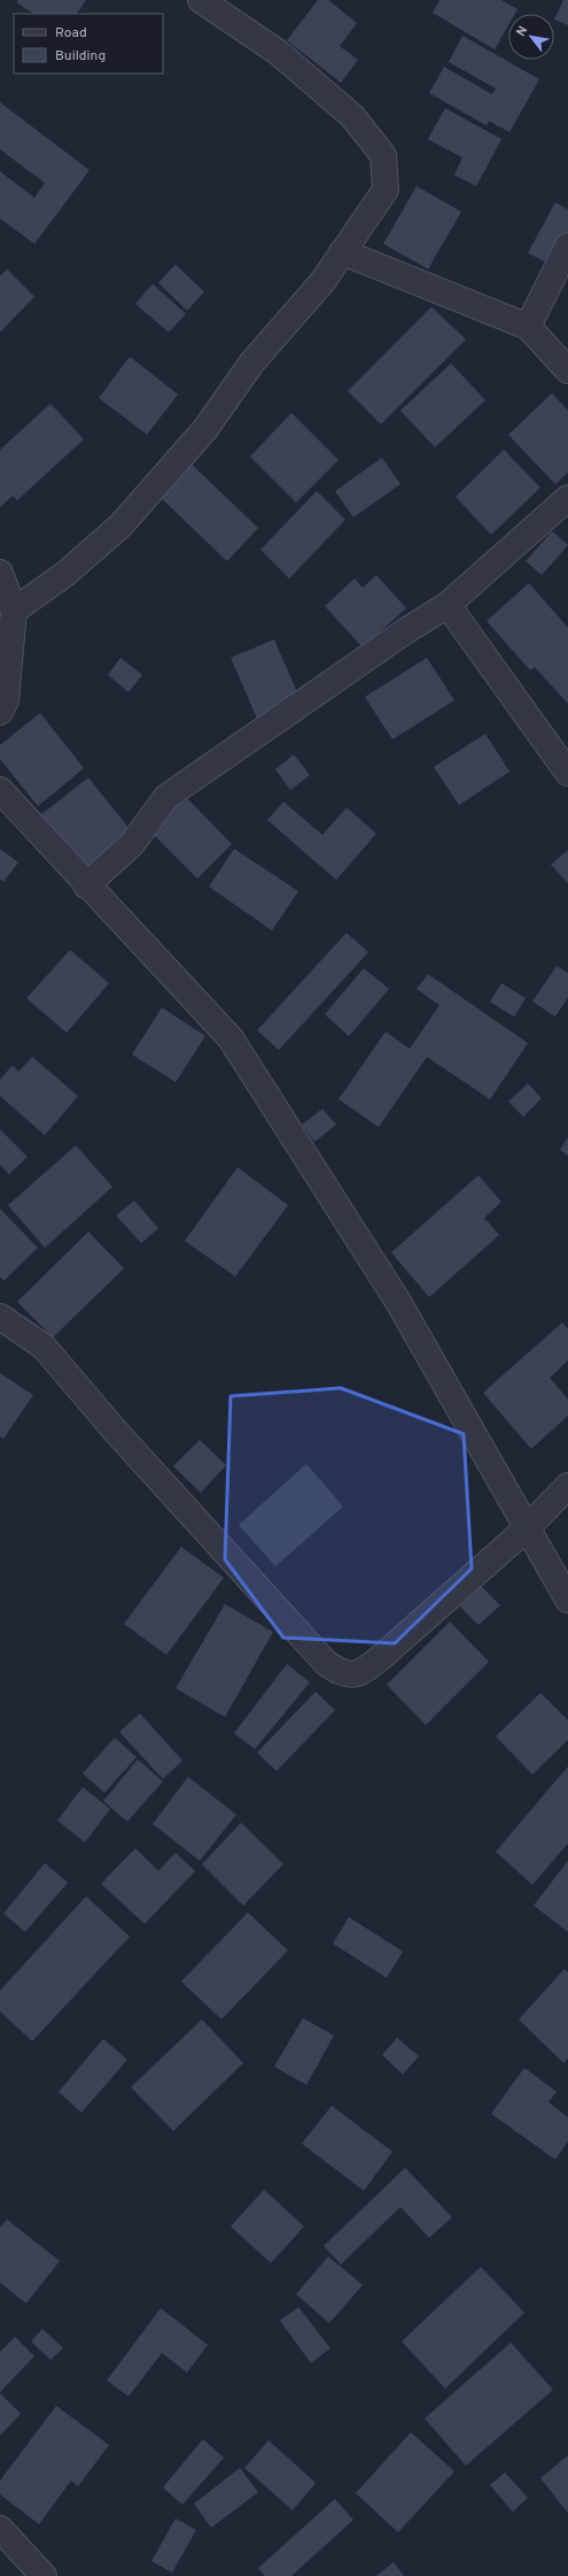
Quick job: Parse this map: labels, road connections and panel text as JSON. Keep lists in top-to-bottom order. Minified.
{"legend":["Road","Building"],"north":"top left"}
